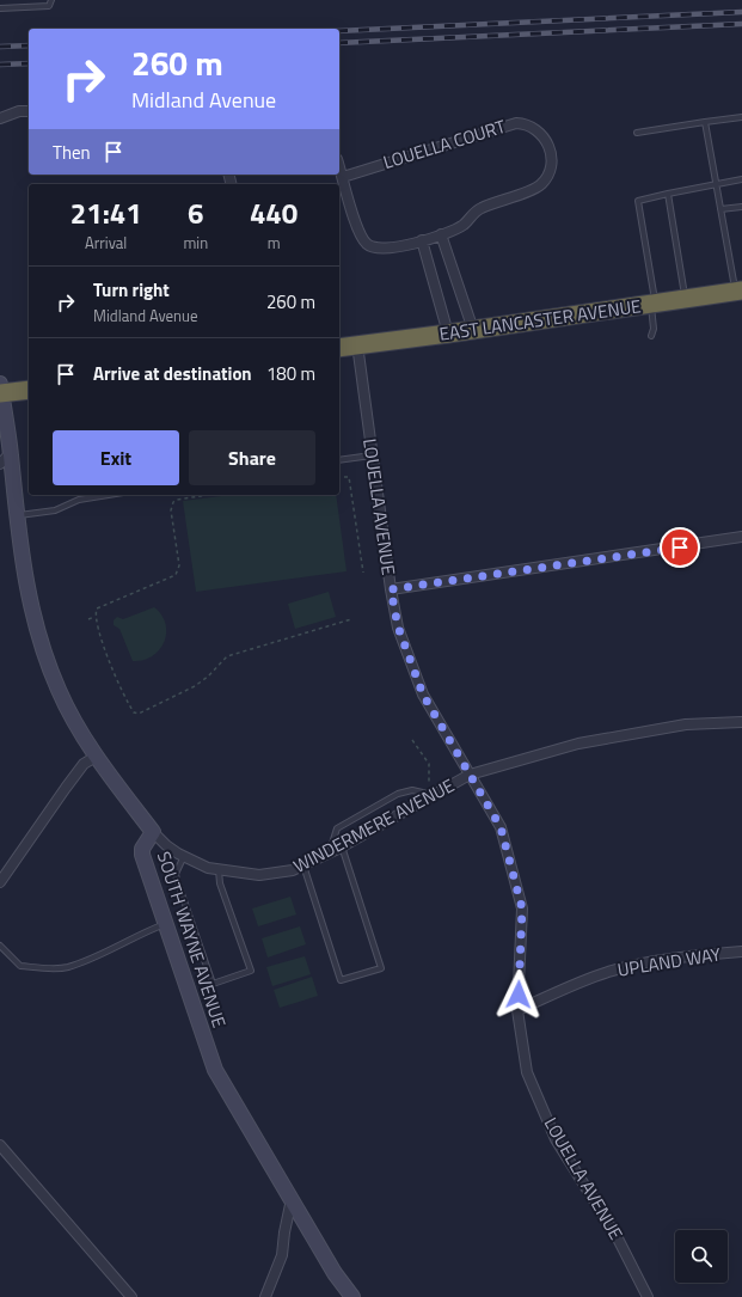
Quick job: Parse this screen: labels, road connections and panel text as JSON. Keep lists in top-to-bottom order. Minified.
{"streets":{"highway":["EAST LANCASTER AVENUE"],"main road":["SOUTH WAYNE AVENUE"],"street":["LOUELLA COURT","LOUELLA AVENUE","WINDERMERE AVENUE","UPLAND WAY"]},"crossings":[["EAST LANCASTER AVENUE","LOUELLA AVENUE"],["LOUELLA AVENUE","WINDERMERE AVENUE"],["LOUELLA AVENUE","UPLAND WAY"],["WINDERMERE AVENUE","SOUTH WAYNE AVENUE"]],"page":{"turn":["260 m","Midland Avenue"],"then":"Then","eta":["21:41","Arrival","6","min","440","m"],"list":[{"name":"Turn right","note":"Midland Avenue","value":"260 m"},{"name":"Arrive at destination","value":"180 m"}],"buttons":["Exit","Share"]}}
